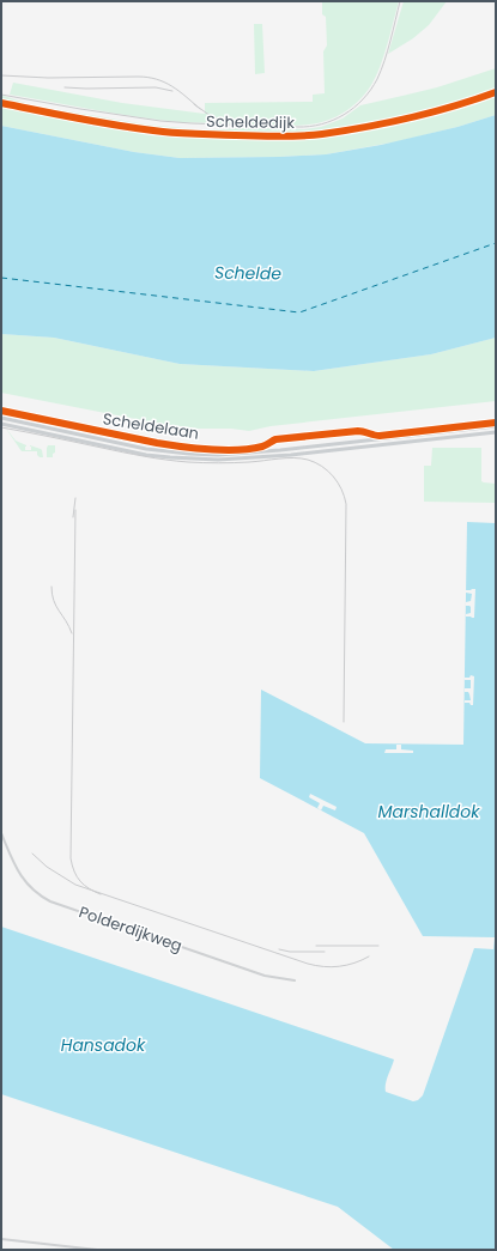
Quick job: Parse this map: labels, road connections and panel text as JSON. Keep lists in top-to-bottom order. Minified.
{"streets":{"main road":["Scheldelaan"],"street":["Scheldedijk","Polderdijkweg"]},"water":["Schelde","Marshalldok","Hansadok"]}
